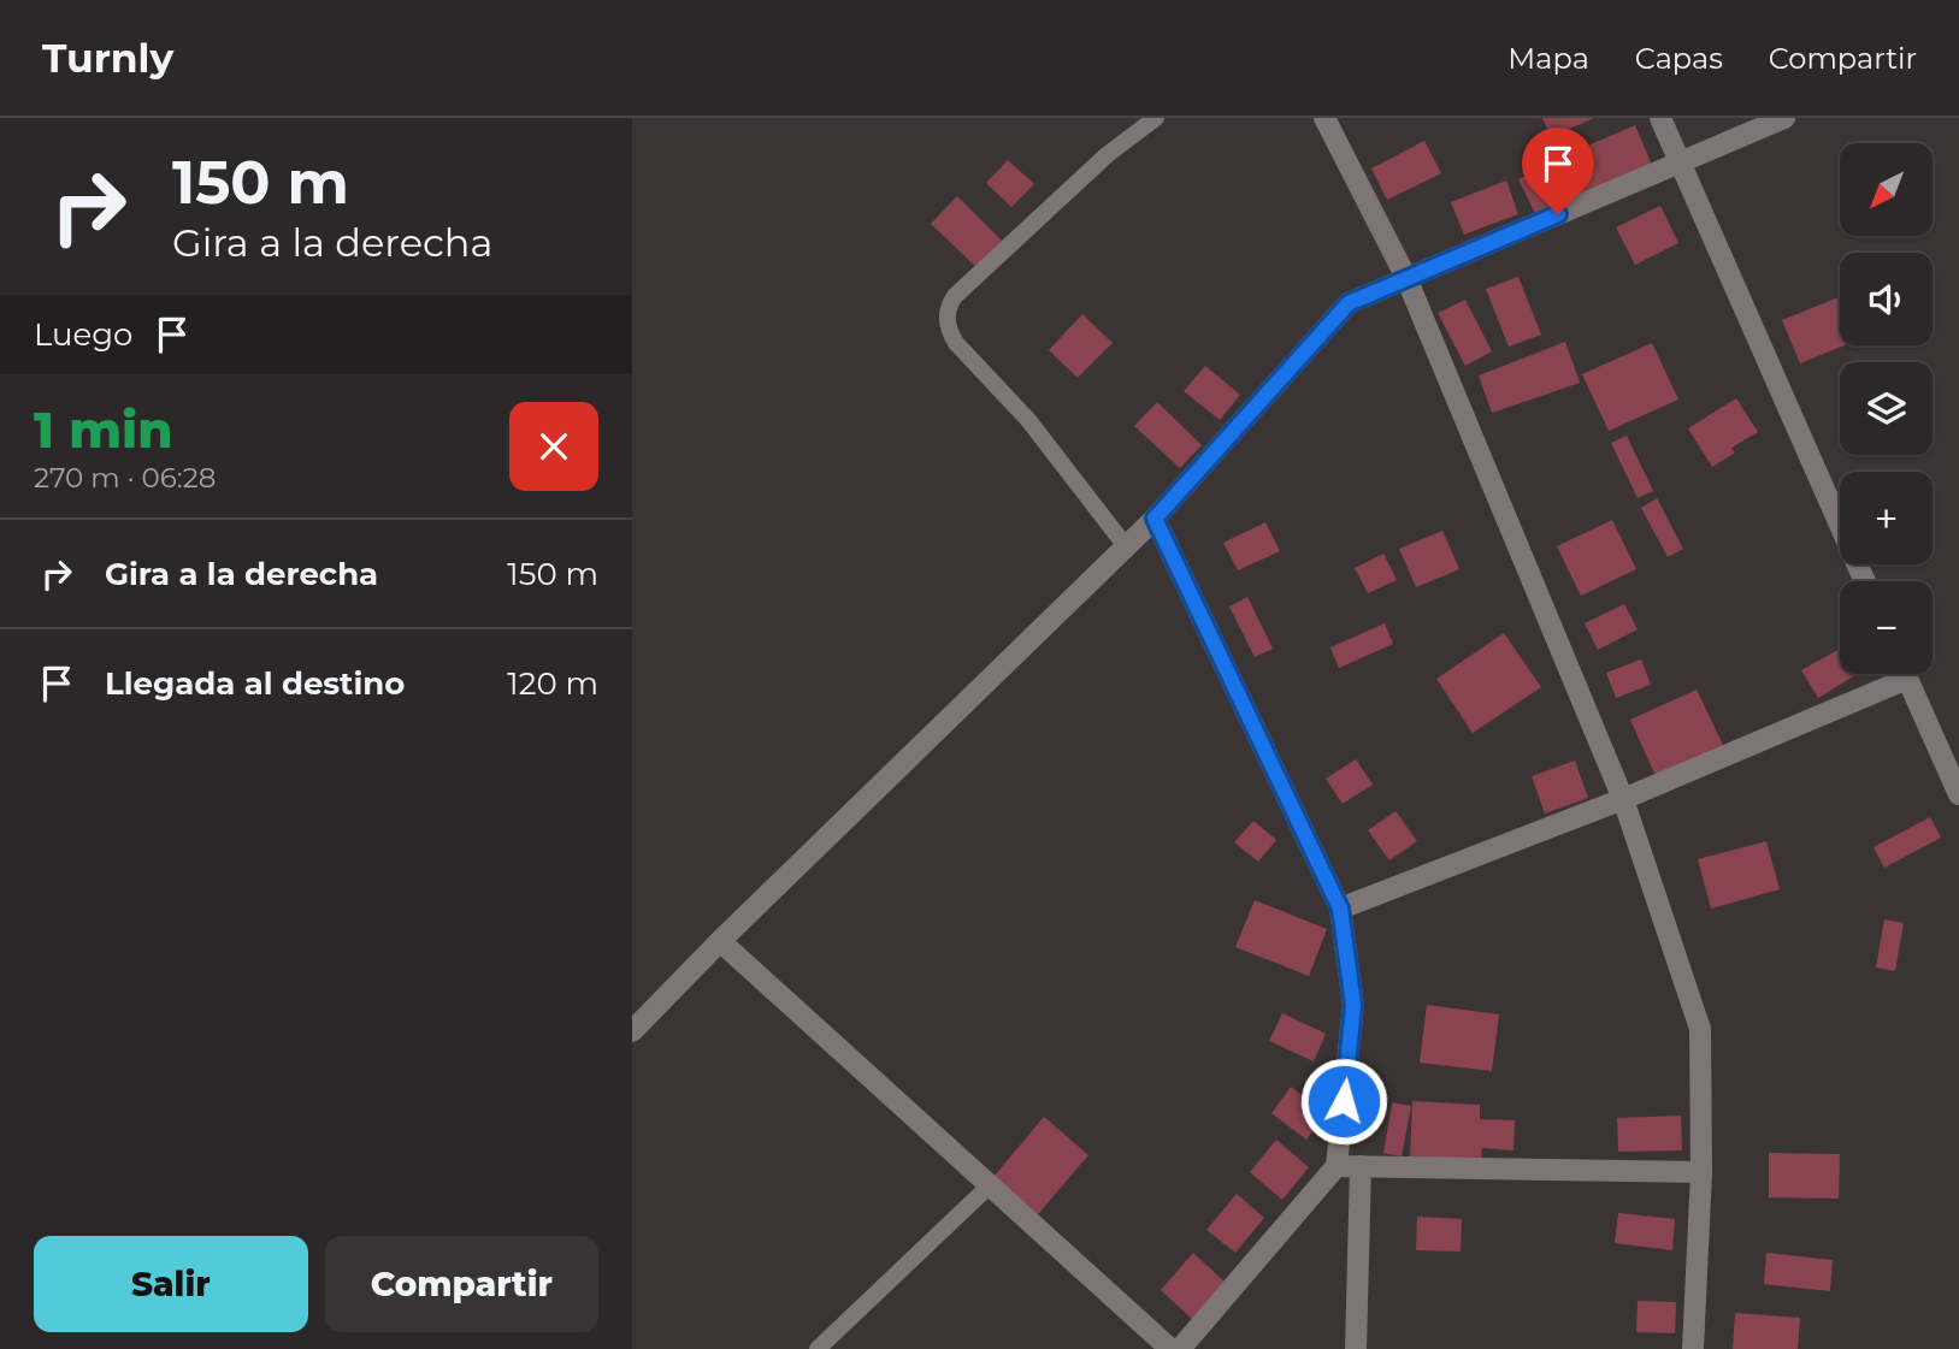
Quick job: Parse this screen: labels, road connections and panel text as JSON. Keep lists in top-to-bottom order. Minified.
{"north":"bottom left","page":{"header":"Turnly","nav":["Mapa","Capas","Compartir"],"turn":["150 m","Gira a la derecha"],"map_buttons":["+","−"],"then":"Luego","heading":["1 min","270 m · 06:28"],"list":[{"name":"Gira a la derecha","value":"150 m"},{"name":"Llegada al destino","value":"120 m"}],"buttons":["Salir","Compartir"]}}
